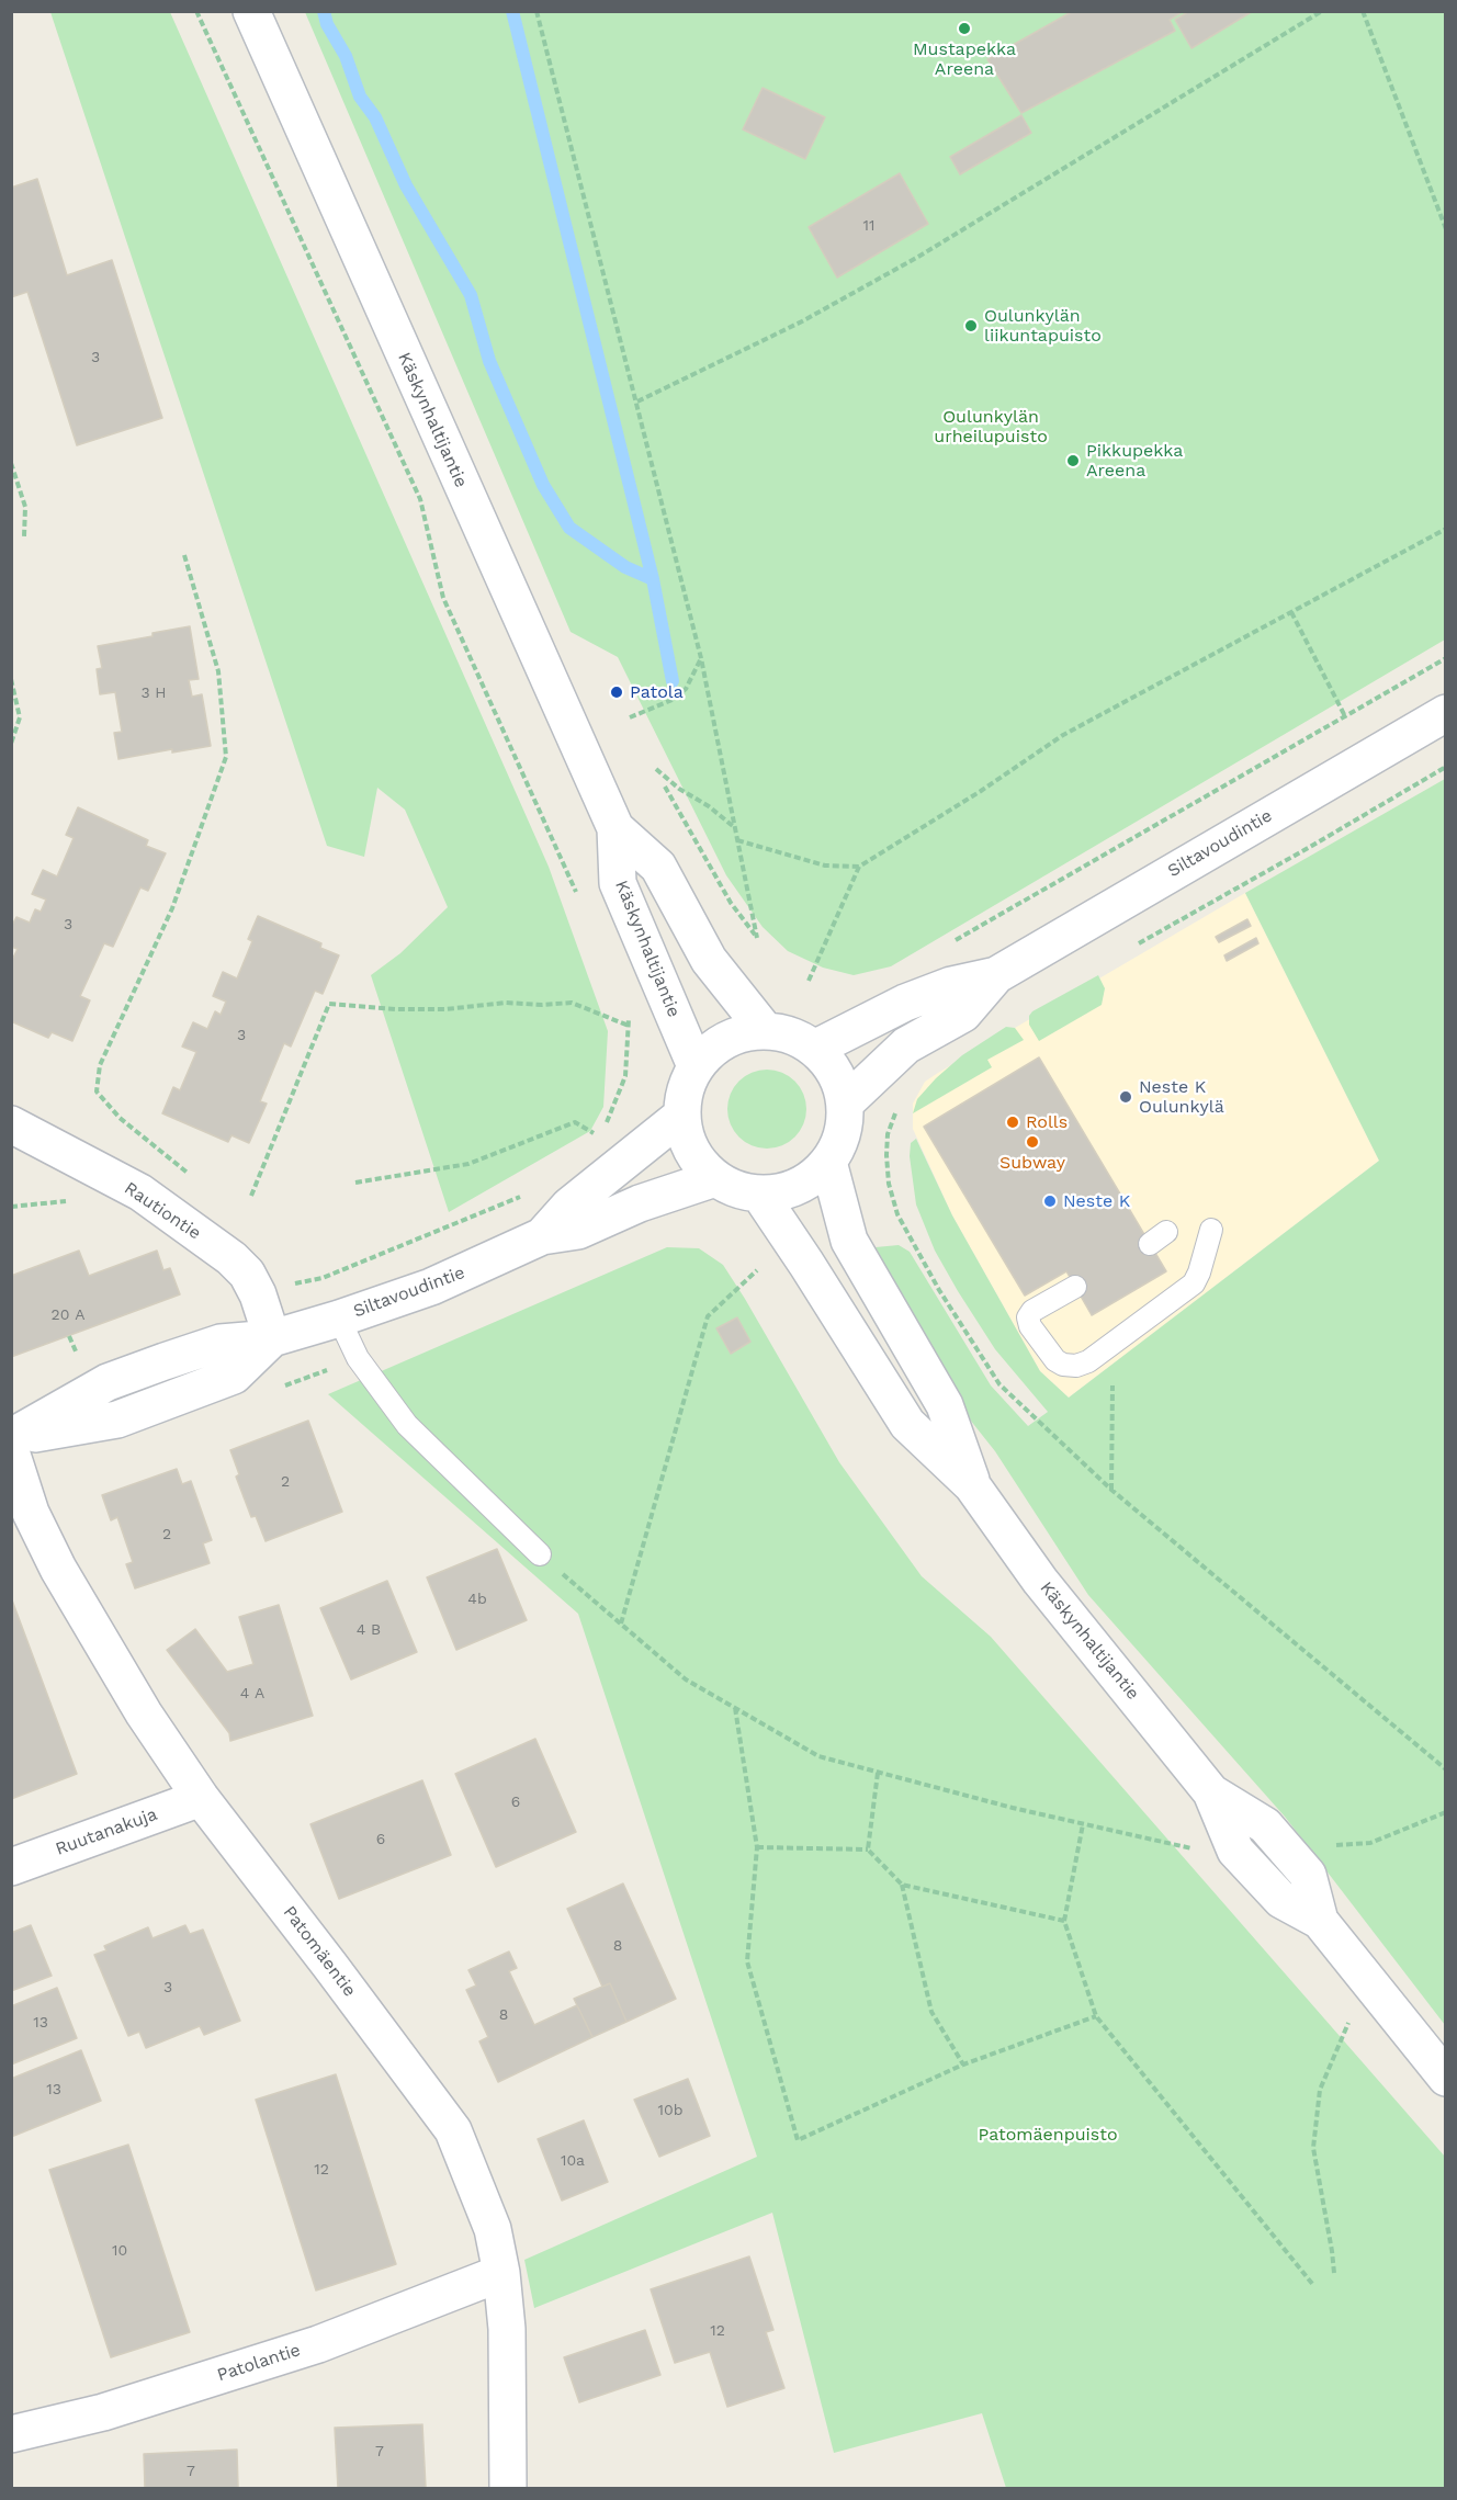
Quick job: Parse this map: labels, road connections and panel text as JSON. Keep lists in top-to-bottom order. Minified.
{"streets":{"main road":["Käskynhaltijantie","Siltavoudintie","Rautiontie","Ruutanakuja","Patomäentie","Patolantie"]},"crossings":[["Käskynhaltijantie","Siltavoudintie"],["Siltavoudintie","Rautiontie"],["Ruutanakuja","Patomäentie"],["Patomäentie","Patolantie"]],"parks":["Oulunkylän urheilupuisto","Patomäenpuisto"],"places":["Mustapekka Areena","Oulunkylän liikuntapuisto","Pikkupekka Areena","Patola","Neste K Oulunkylä","Rolls","Subway","Neste K"],"house_numbers":["11","3","3 H","3","3","20 A","2","2","4b","4 B","4 A","6","6","8","3","8","13","13","10b","10a","12","10","12","7","7"]}
